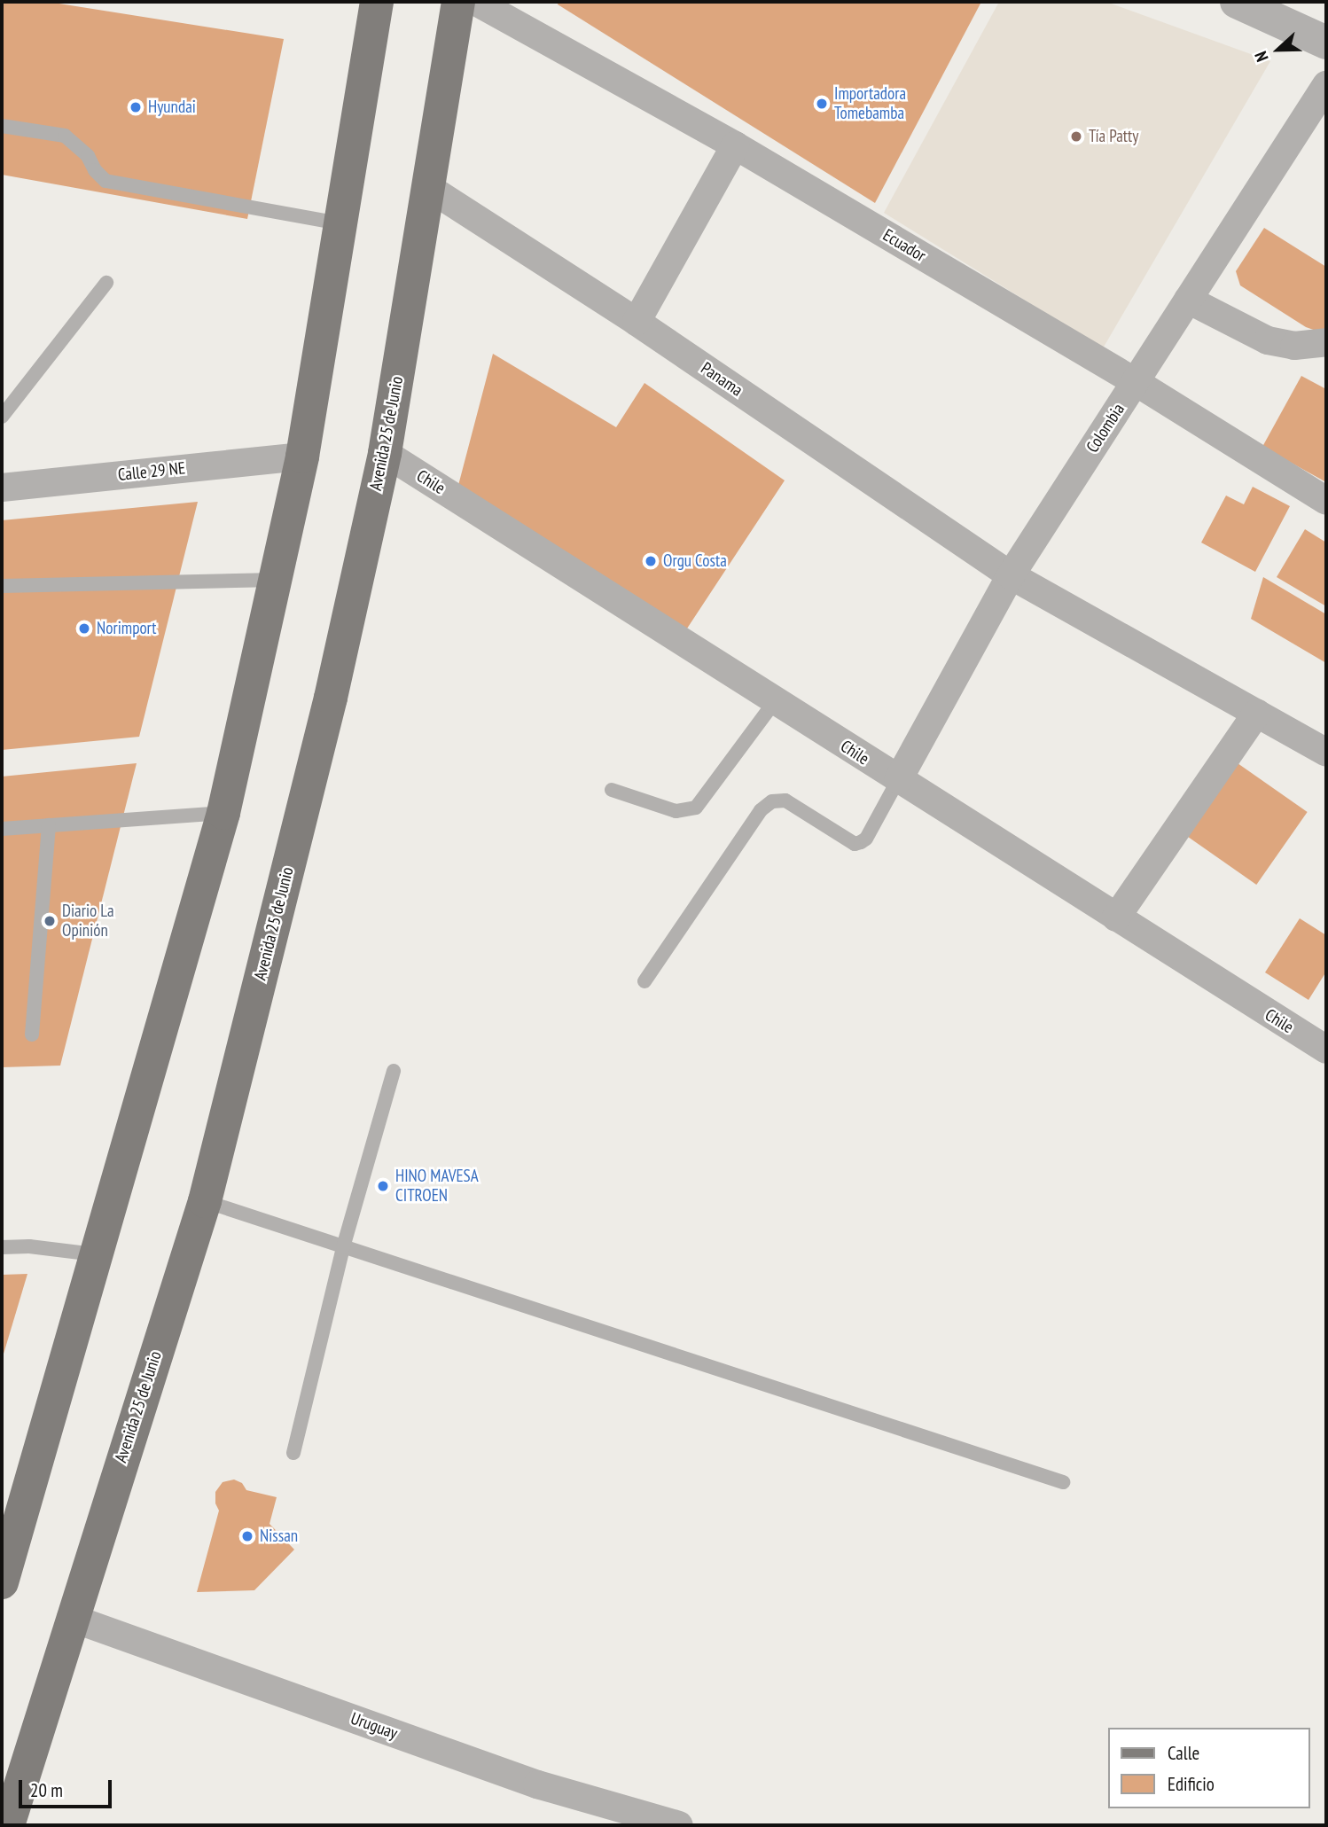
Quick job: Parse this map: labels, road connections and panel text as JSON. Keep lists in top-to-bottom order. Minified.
{"streets":{"main road":["Avenida 25 de Junio"],"street":["Ecuador","Panama","Colombia","Calle 29 NE","Chile","Uruguay"]},"crossings":[["Ecuador","Colombia"],["Panama","Colombia"],["Panama","Avenida 25 de Junio"],["Colombia","Chile"],["Avenida 25 de Junio","Chile"],["Avenida 25 de Junio","Uruguay"]],"places":["Importadora Tomebamba","Hyundai","Tía Patty","Orgu Costa","Norimport","Diario La Opinión","HINO MAVESA CITROEN","Nissan"],"legend":["Calle","Edificio"],"scale_bar":"20 m","north":"left"}
